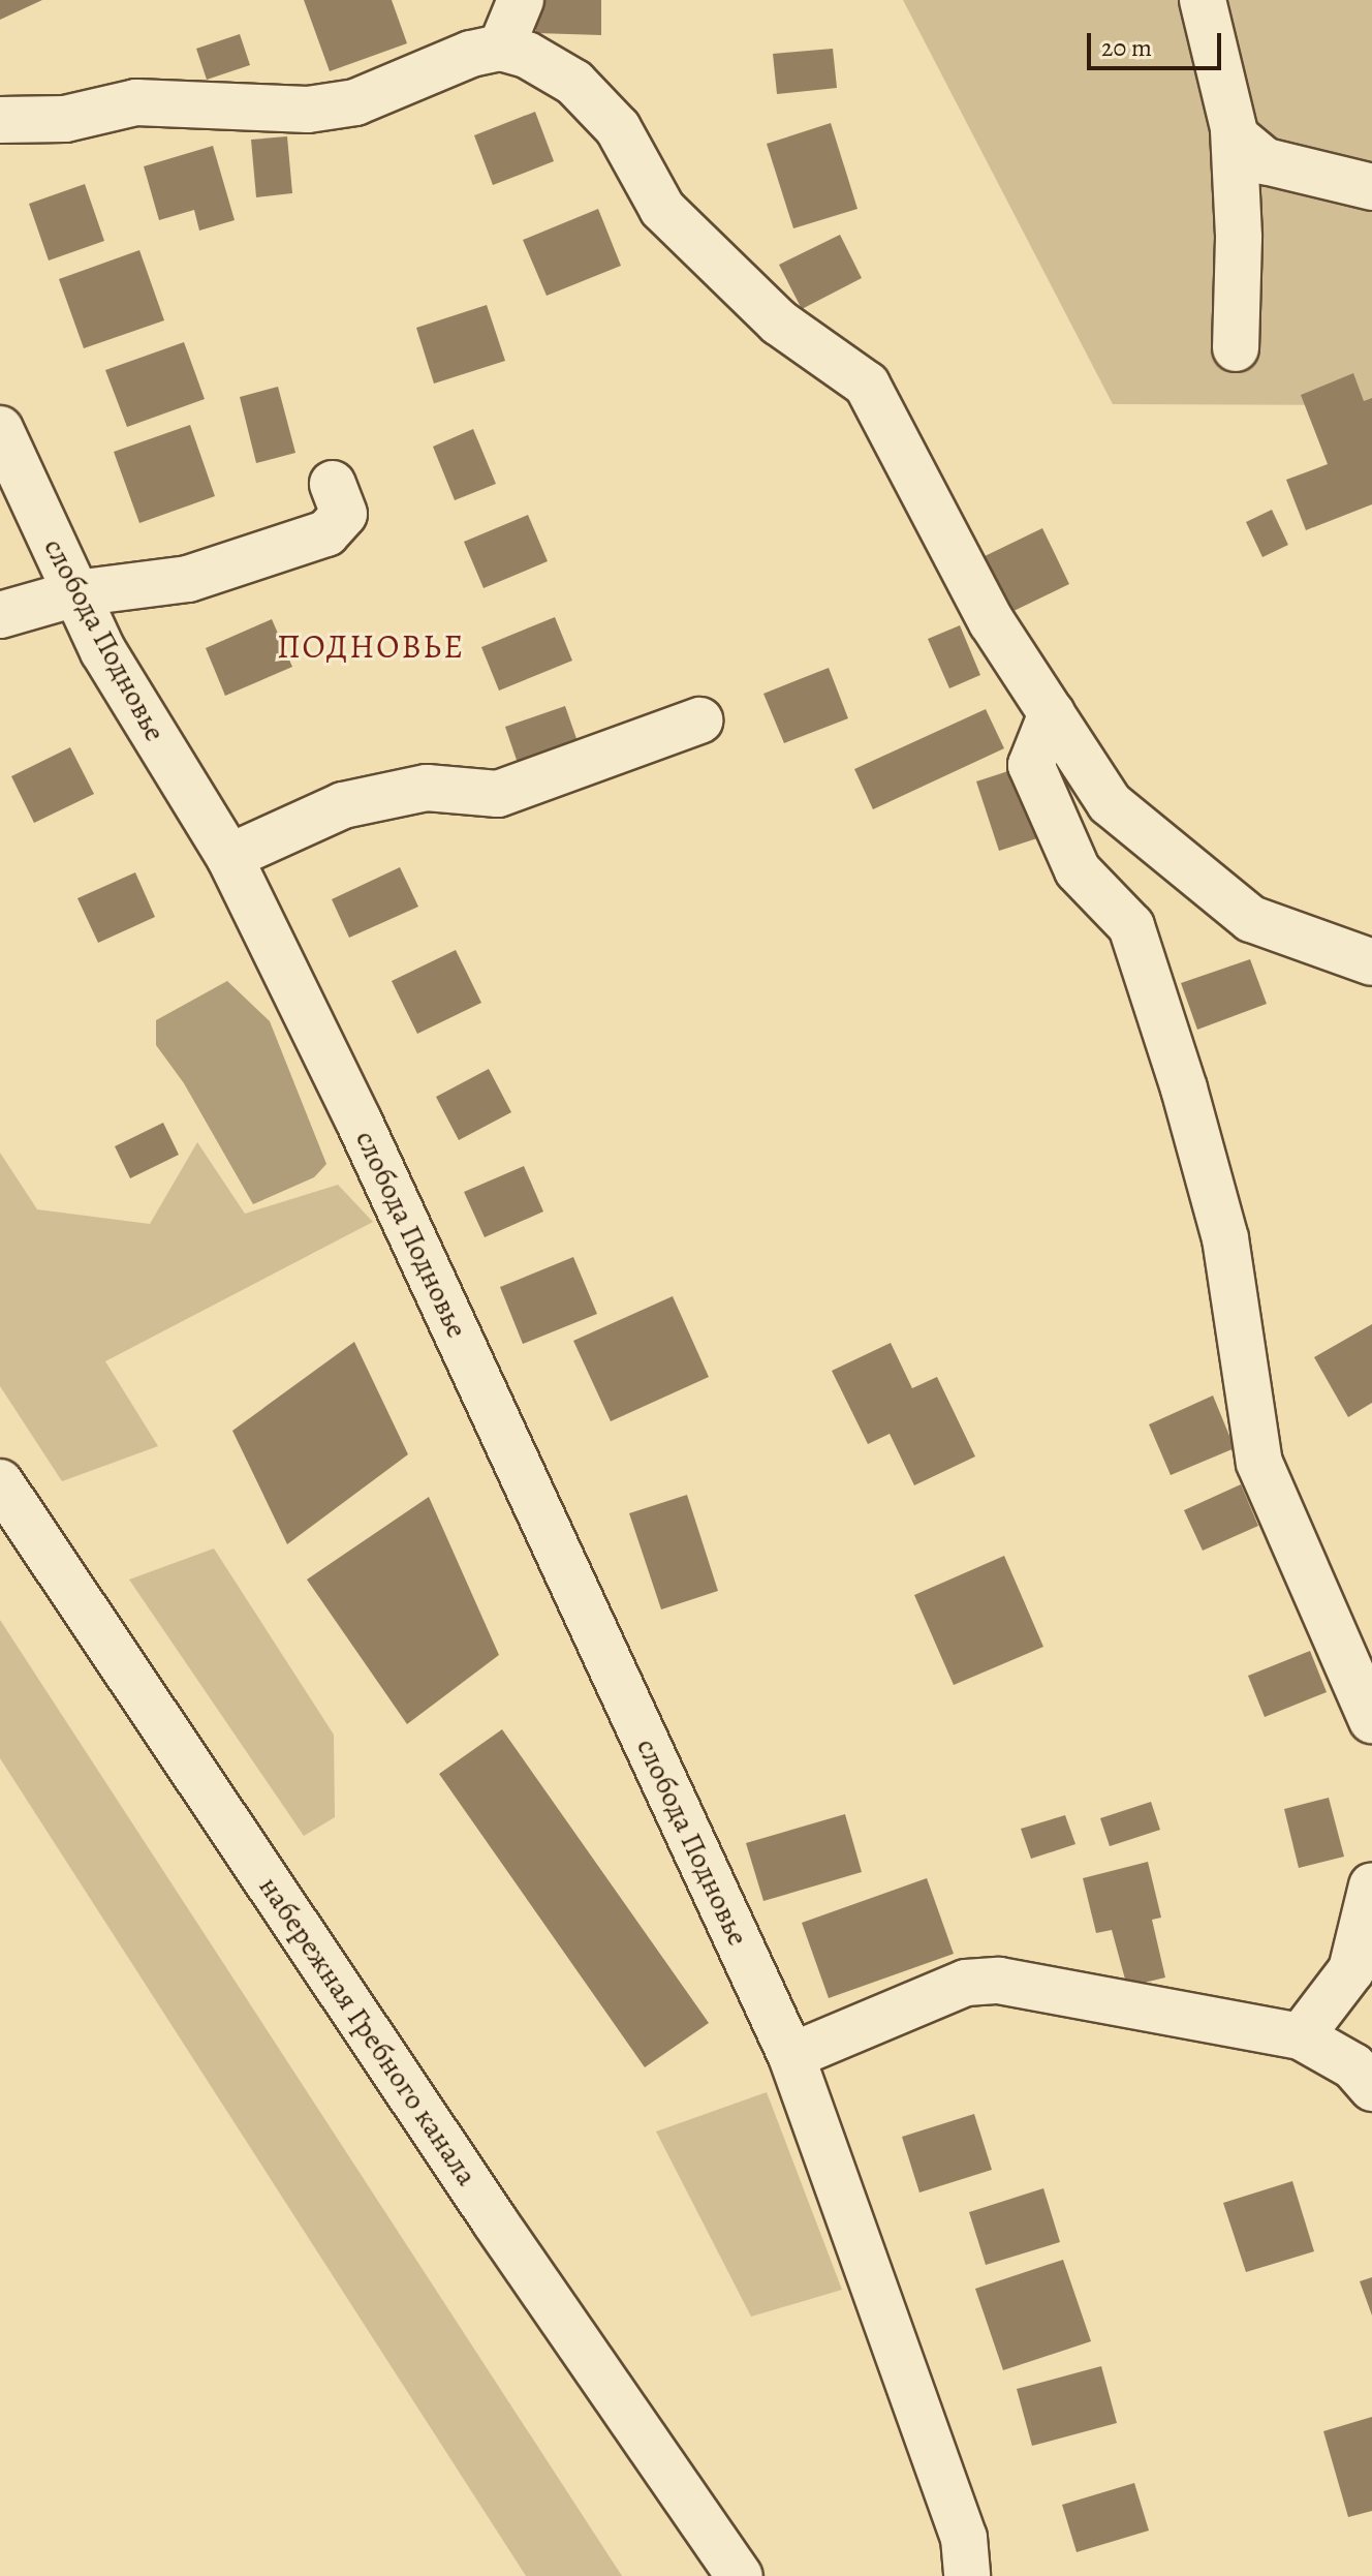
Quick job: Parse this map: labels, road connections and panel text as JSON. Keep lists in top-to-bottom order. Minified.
{"streets":{"street":["слобода Подновье","набережная Гребного канала"]},"districts":["ПОДНОВЬЕ"],"scale_bar":"20 m"}
